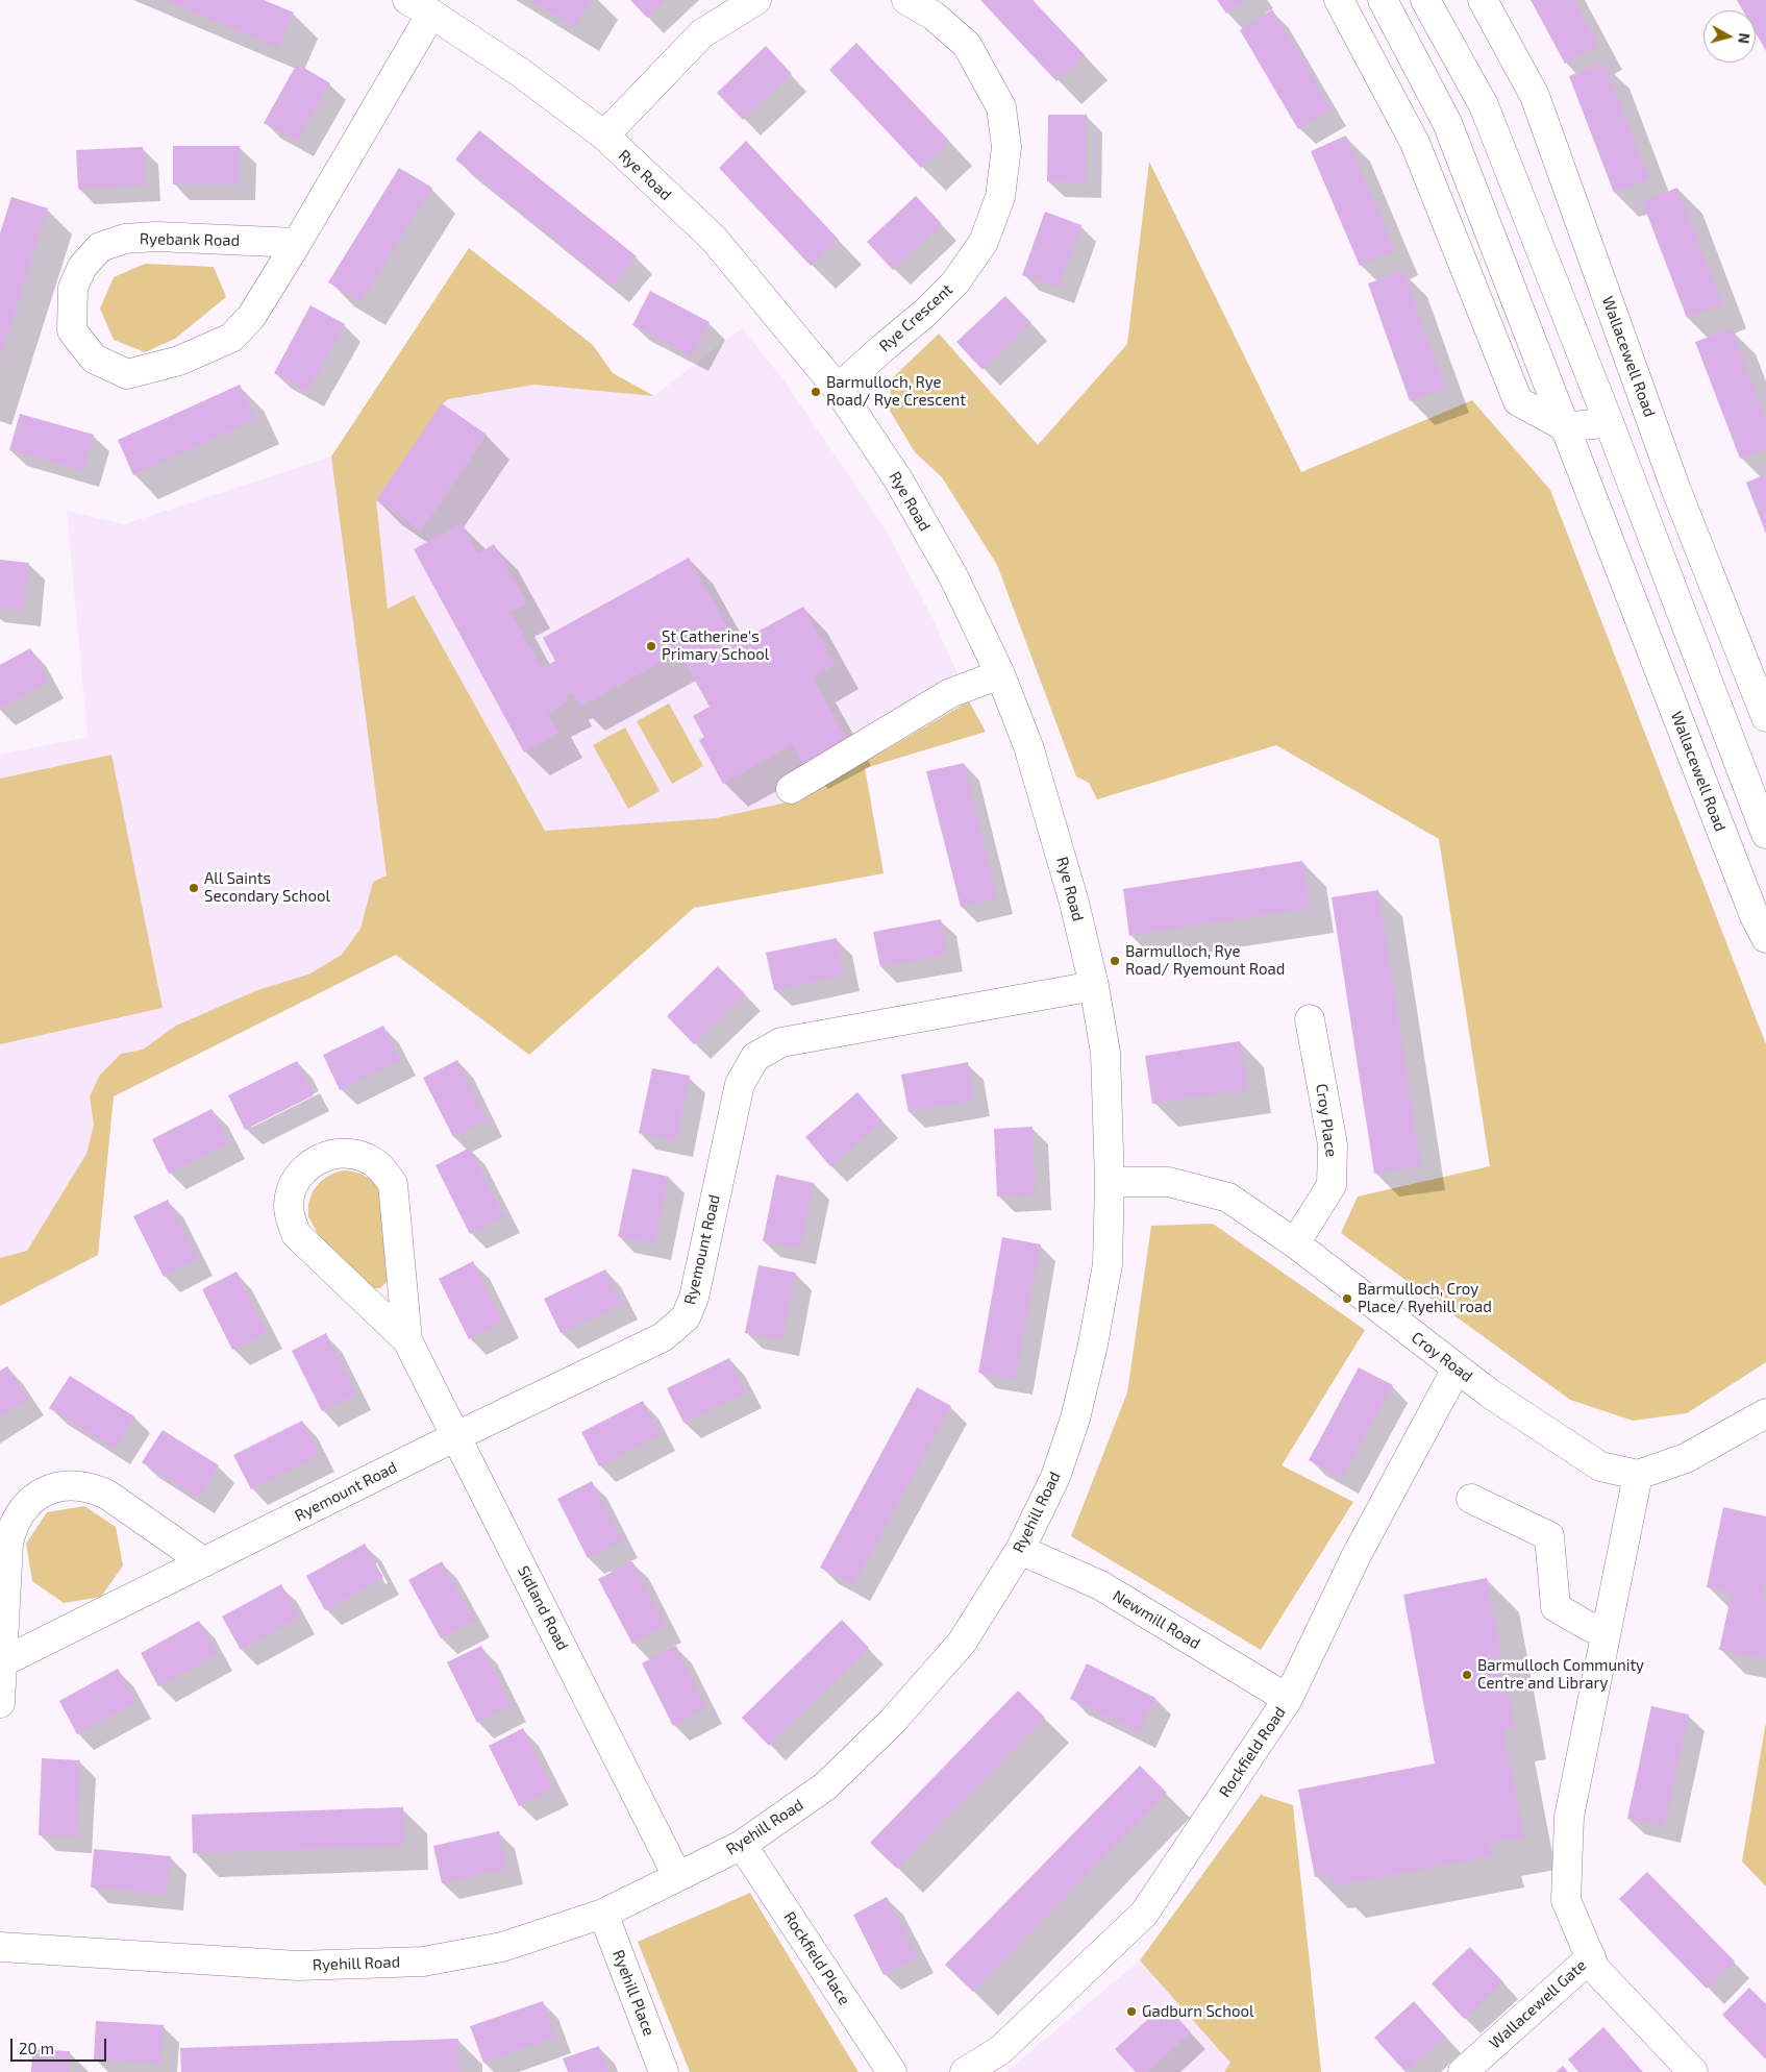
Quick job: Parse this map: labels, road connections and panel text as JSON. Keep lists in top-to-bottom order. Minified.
{"streets":{"street":["Rye Road","Ryebank Road","Rye Crescent","Wallacewell Road","Croy Place","Ryemount Road","Croy Road","Ryehill Road","Sidland Road","Newmill Road","Rockfield Road","Rockfield Place","Ryehill Place","Wallacewell Gate"]},"crossings":[["Rye Road","Ryebank Road"],["Rye Road","Rye Crescent"],["Rye Road","Ryemount Road"],["Rye Road","Croy Road"],["Rye Road","Ryehill Road"],["Croy Place","Croy Road"],["Ryemount Road","Sidland Road"],["Croy Road","Ryehill Road"],["Croy Road","Rockfield Road"],["Ryehill Road","Sidland Road"],["Ryehill Road","Newmill Road"],["Ryehill Road","Rockfield Place"],["Ryehill Road","Ryehill Place"],["Newmill Road","Rockfield Road"]],"places":["Barmulloch, Rye Road/ Rye Crescent","St Catherine's Primary School","All Saints Secondary School","Barmulloch, Rye Road/ Ryemount Road","Barmulloch, Croy Place/ Ryehill road","Barmulloch Community Centre and Library","Gadburn School"],"scale_bar":"20 m","north":"right"}
